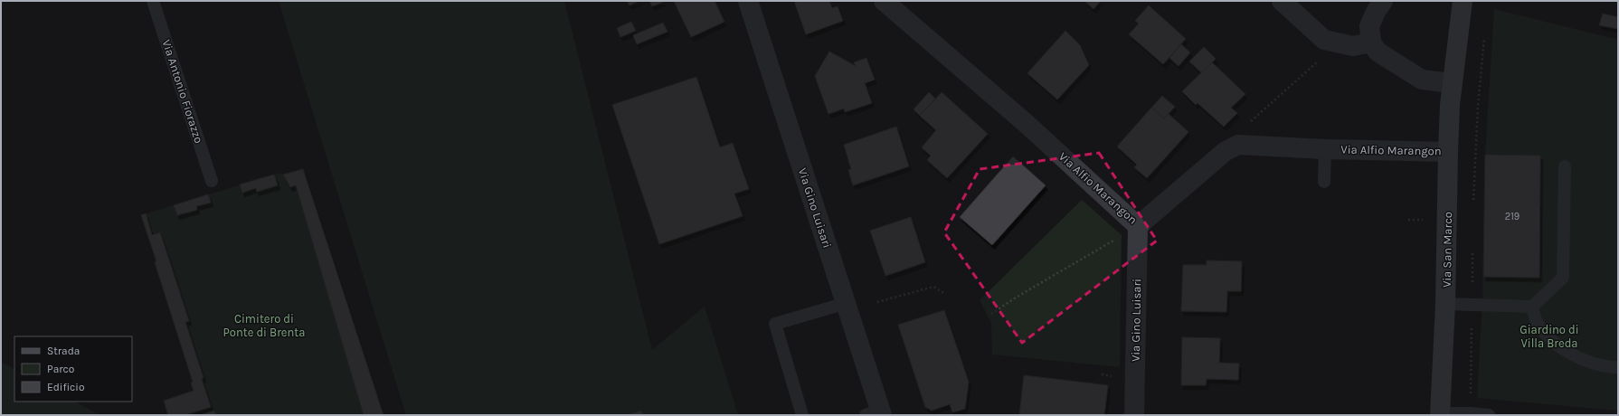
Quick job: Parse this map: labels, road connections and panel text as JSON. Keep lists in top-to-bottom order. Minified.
{"streets":{"main road":["Via San Marco"],"street":["Via Alfio Marangon","Via Gino Luisari"],"lane":["Via Antonio Fiorazzo"]},"crossings":[["Via Alfio Marangon","Via Gino Luisari"],["Via Alfio Marangon","Via San Marco"]],"parks":["Cimitero di Ponte di Brenta","Giardino di Villa Breda"],"house_numbers":["219"],"legend":["Strada","Parco","Edificio"]}
